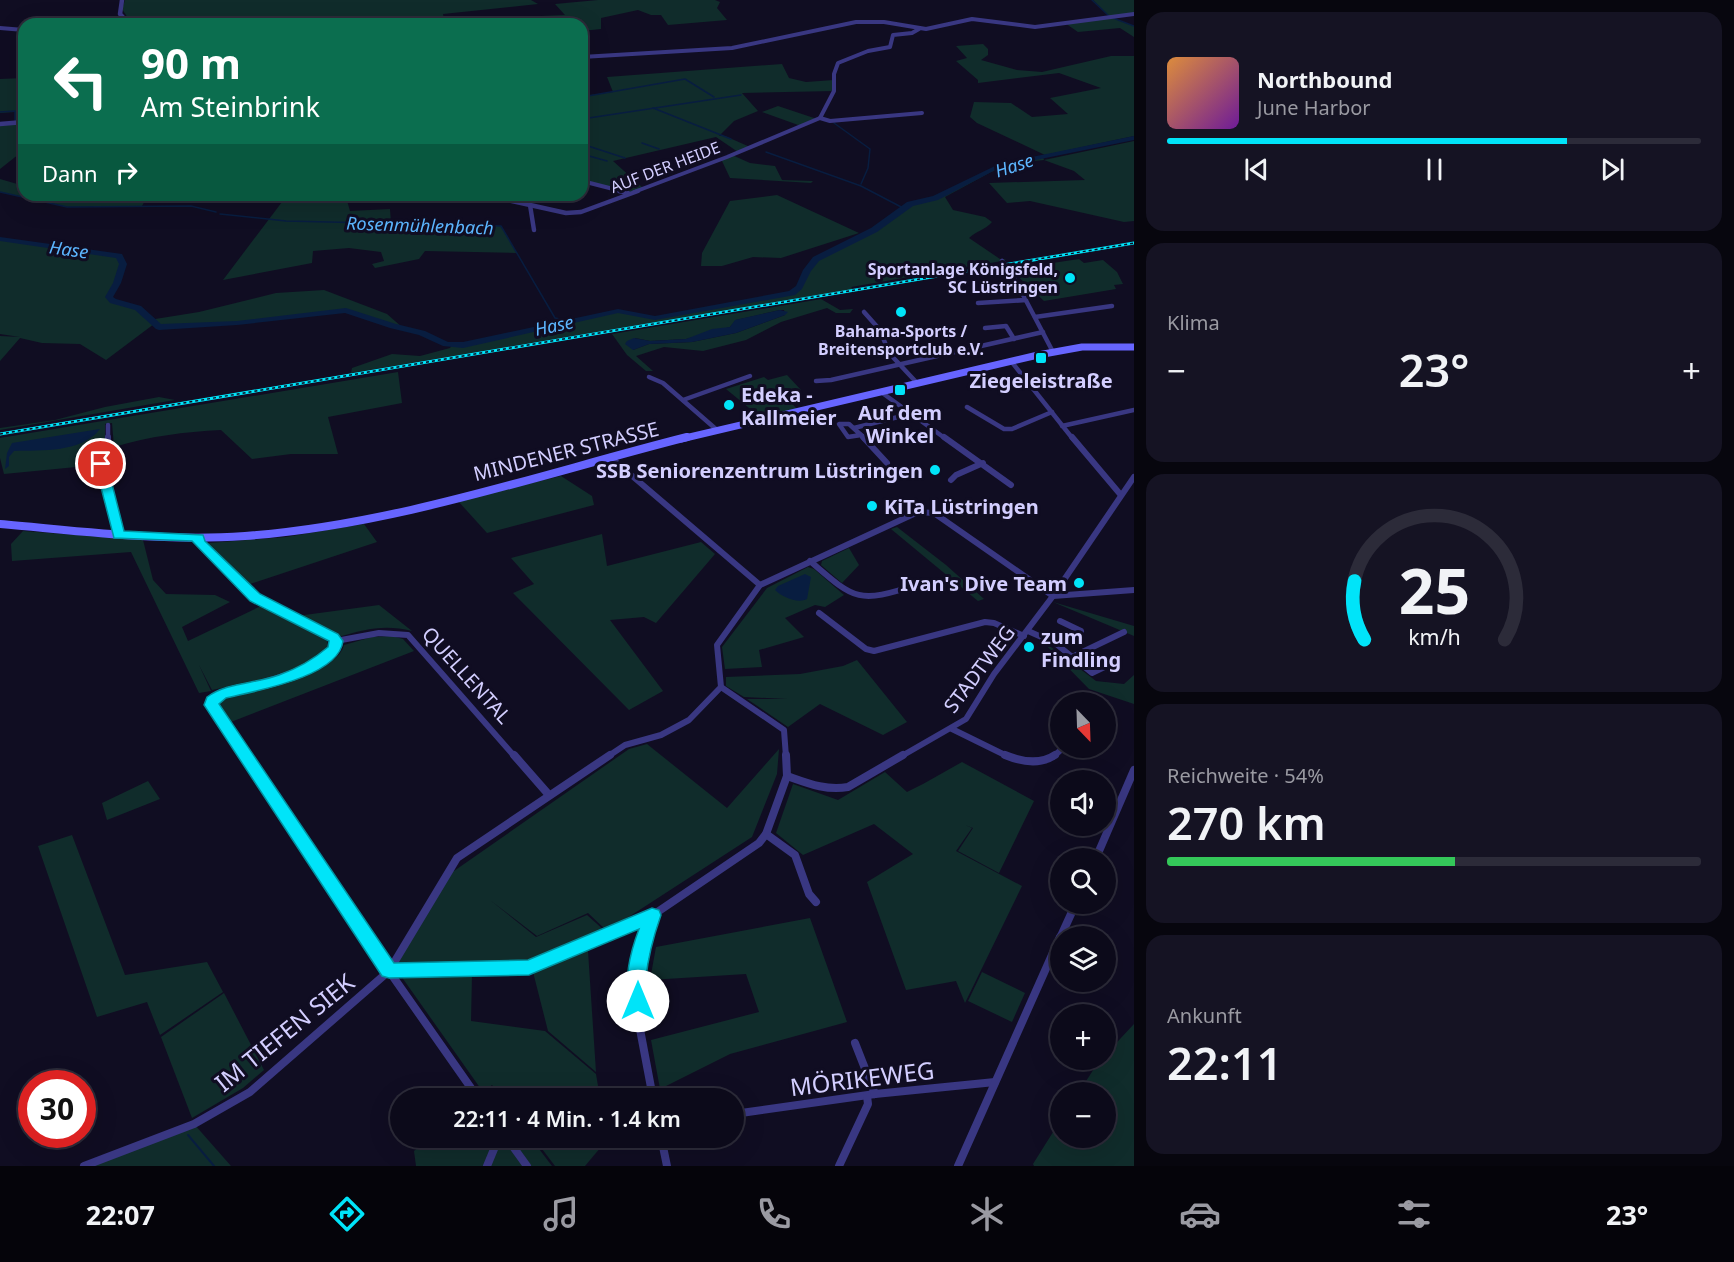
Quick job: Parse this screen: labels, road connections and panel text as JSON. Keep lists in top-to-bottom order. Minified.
{"streets":{"main road":["MINDENER STRASSE"],"street":["AUF DER HEIDE","STADTWEG","QUELLENTAL","IM TIEFEN SIEK","MÖRIKEWEG"]},"crossings":[["QUELLENTAL","IM TIEFEN SIEK"]],"water":["Hase","Rosenmühlenbach"],"places":{"other":["Sportanlage Königsfeld, SC Lüstringen","Bahama-Sports / Breitensportclub e.V.","Edeka - Kallmeier","SSB Seniorenzentrum Lüstringen","KiTa Lüstringen","Ivan's Dive Team","zum Findling"],"transit":["Ziegeleistraße","Auf dem Winkel"]},"north":"bottom right","page":{"turn":["90 m","Am Steinbrink"],"song":["Northbound","June Harbor"],"then":"Dann","tile":["Klima",["Reichweite · 54%","270 km"],["Ankunft","22:11"]],"heat":["−","23°","+"],"map_buttons":["+","−"],"limit":"30","trip":"22:11 · 4 Min. · 1.4 km","tabs":["22:07","23°"],"gauge":["25","km/h"]}}
